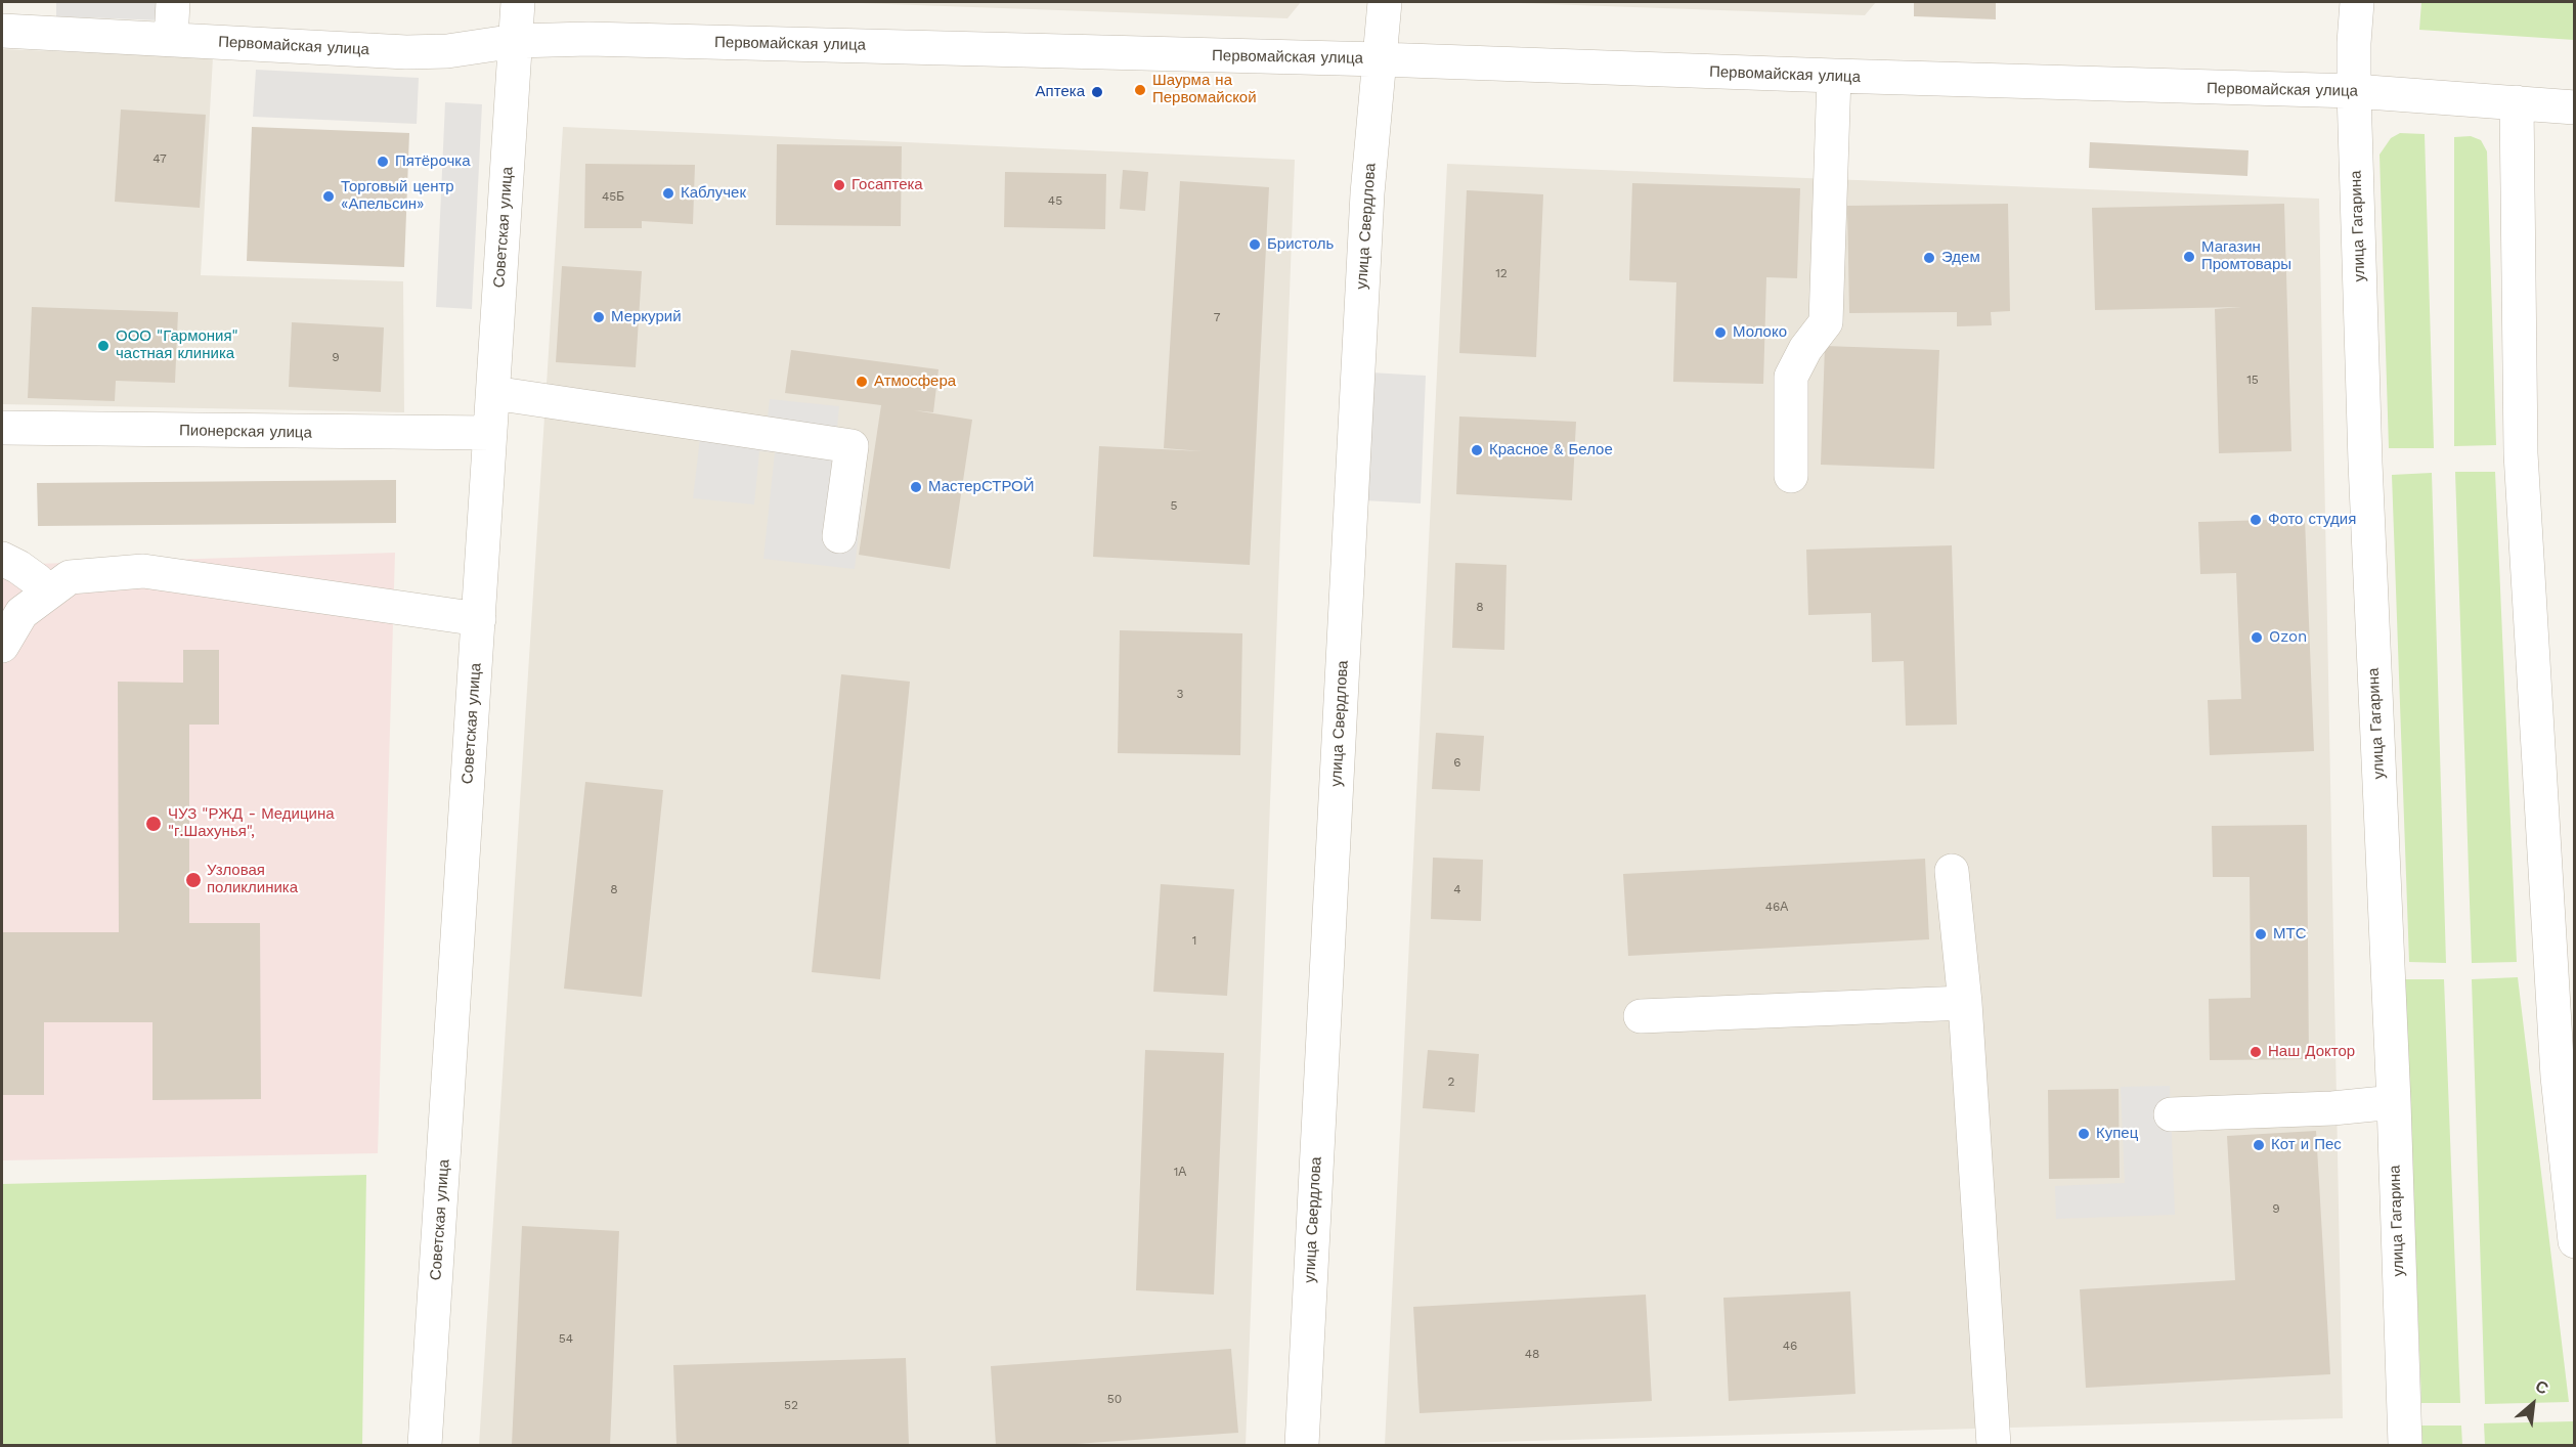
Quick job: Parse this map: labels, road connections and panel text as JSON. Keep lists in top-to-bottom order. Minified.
{"streets":{"street":["Первомайская улица","улица Свердлова","улица Гагарина","Советская улица","Пионерская улица"]},"crossings":[["Первомайская улица","улица Свердлова"],["Первомайская улица","улица Гагарина"],["Первомайская улица","Советская улица"],["Советская улица","Пионерская улица"]],"places":["Шаурма на Первомайской","Аптека","Пятёрочка","Госаптека","Каблучек","Торговый центр «Апельсин»","Бристоль","Магазин Промтовары","Эдем","Меркурий","Молоко","ООО \"Гармония\" частная клиника","Атмосфера","Красное & Белое","МастерСТРОЙ","Фото студия","Ozon","ЧУЗ \"РЖД - Медицина \"г.Шахунья\",","Узловая поликлиника","МТС","Наш Доктор","Купец","Кот и Пес"],"house_numbers":["47","45Б","45","12","7","9","15","5","8","3","6","8","4","46А","1","2","1А","9","54","46","48","50","52"],"north":"top right"}
